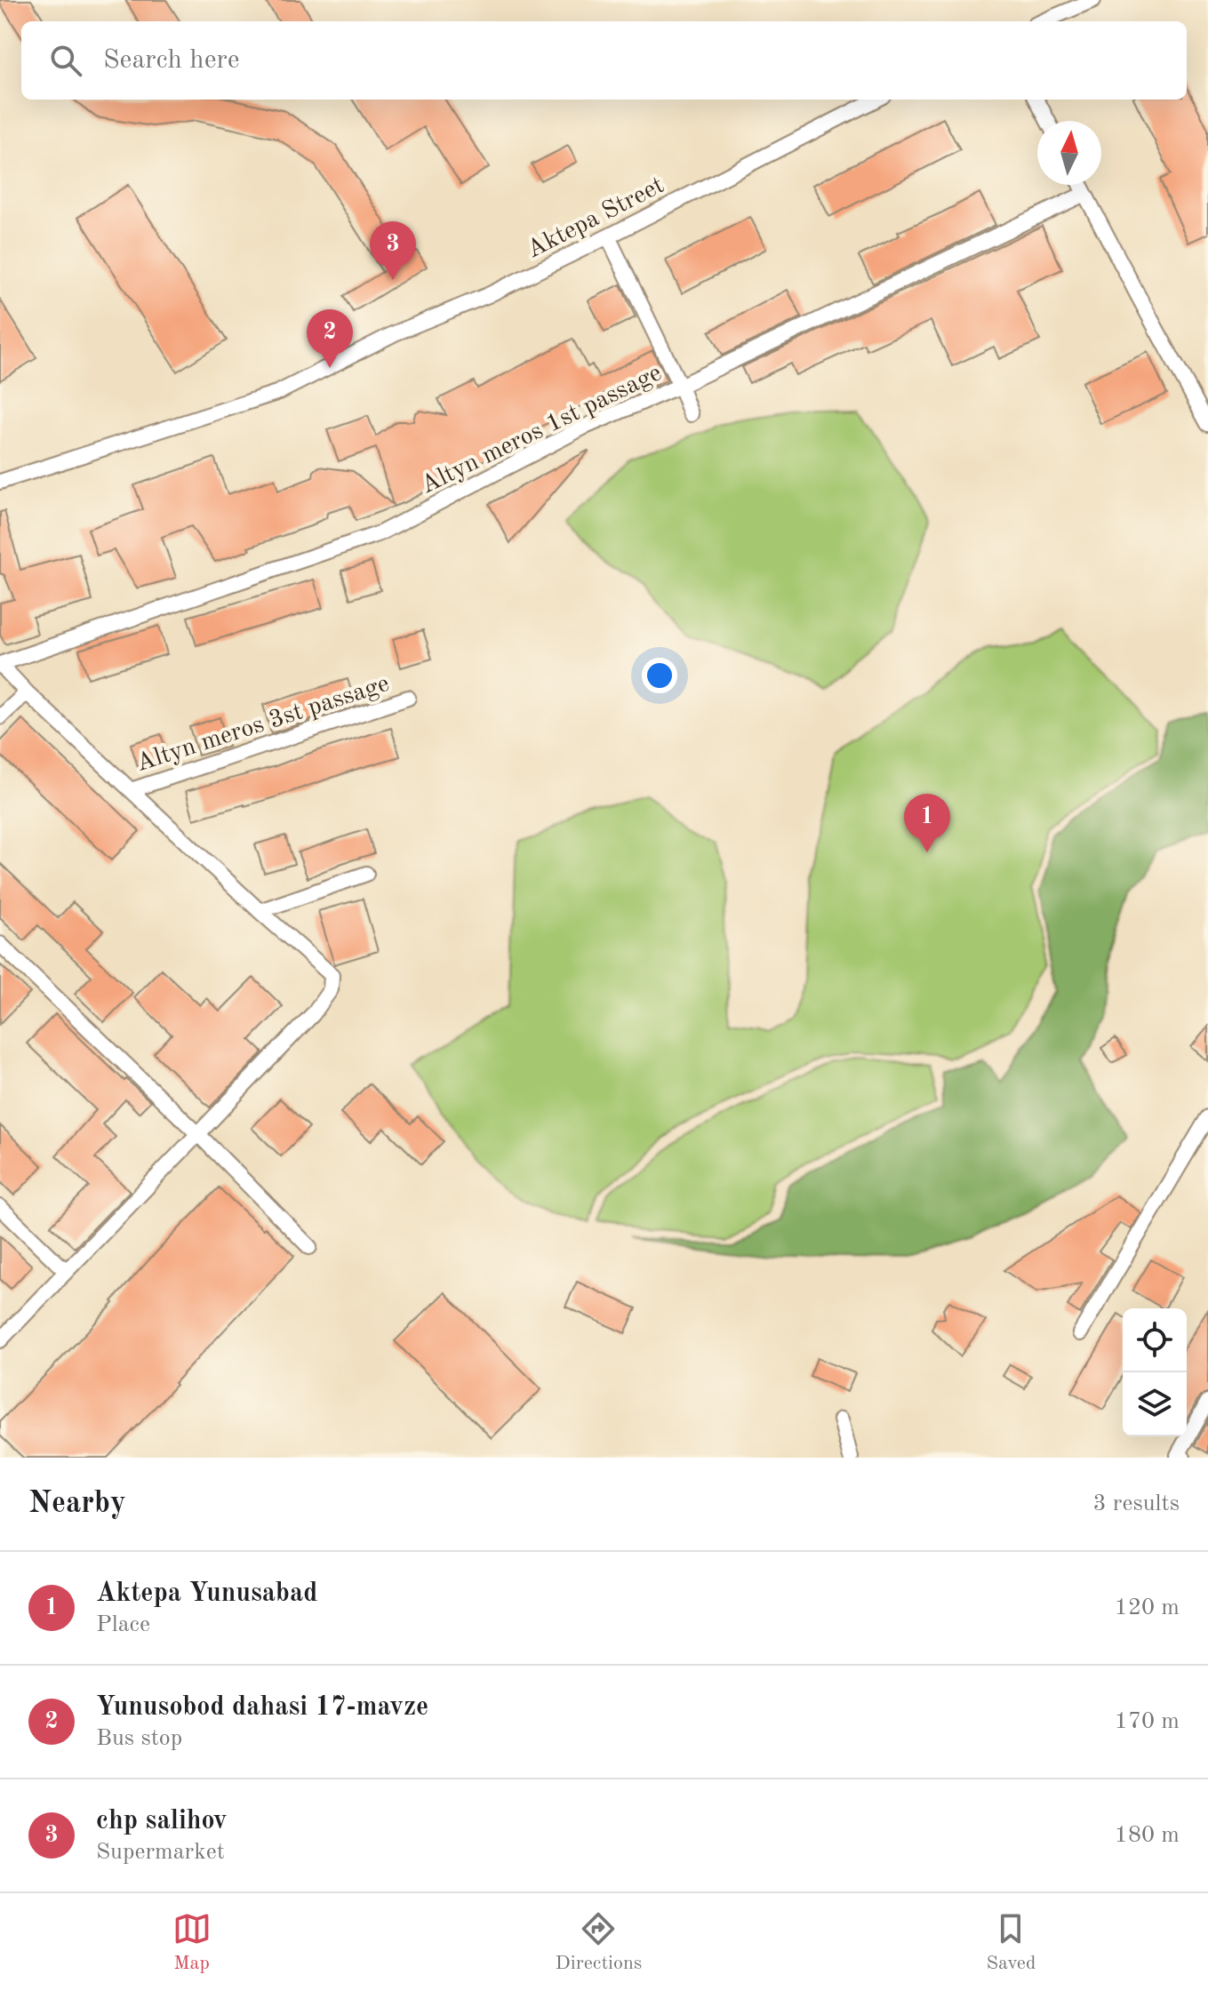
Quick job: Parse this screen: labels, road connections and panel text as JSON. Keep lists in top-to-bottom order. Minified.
{"streets":{"street":["Aktepa Street","Altyn meros 1st passage","Altyn meros 3st passage"]},"north":"top","page":{"search":"Search here","pins":["3","2","1"],"heading":["Nearby","3 results"],"list":[{"mark":"1","name":"Aktepa Yunusabad","note":"Place","value":"120 m"},{"mark":"2","name":"Yunusobod dahasi 17-mavze","note":"Bus stop","value":"170 m"},{"mark":"3","name":"chp salihov","note":"Supermarket","value":"180 m"}],"nav":["Map","Directions","Saved"]}}
